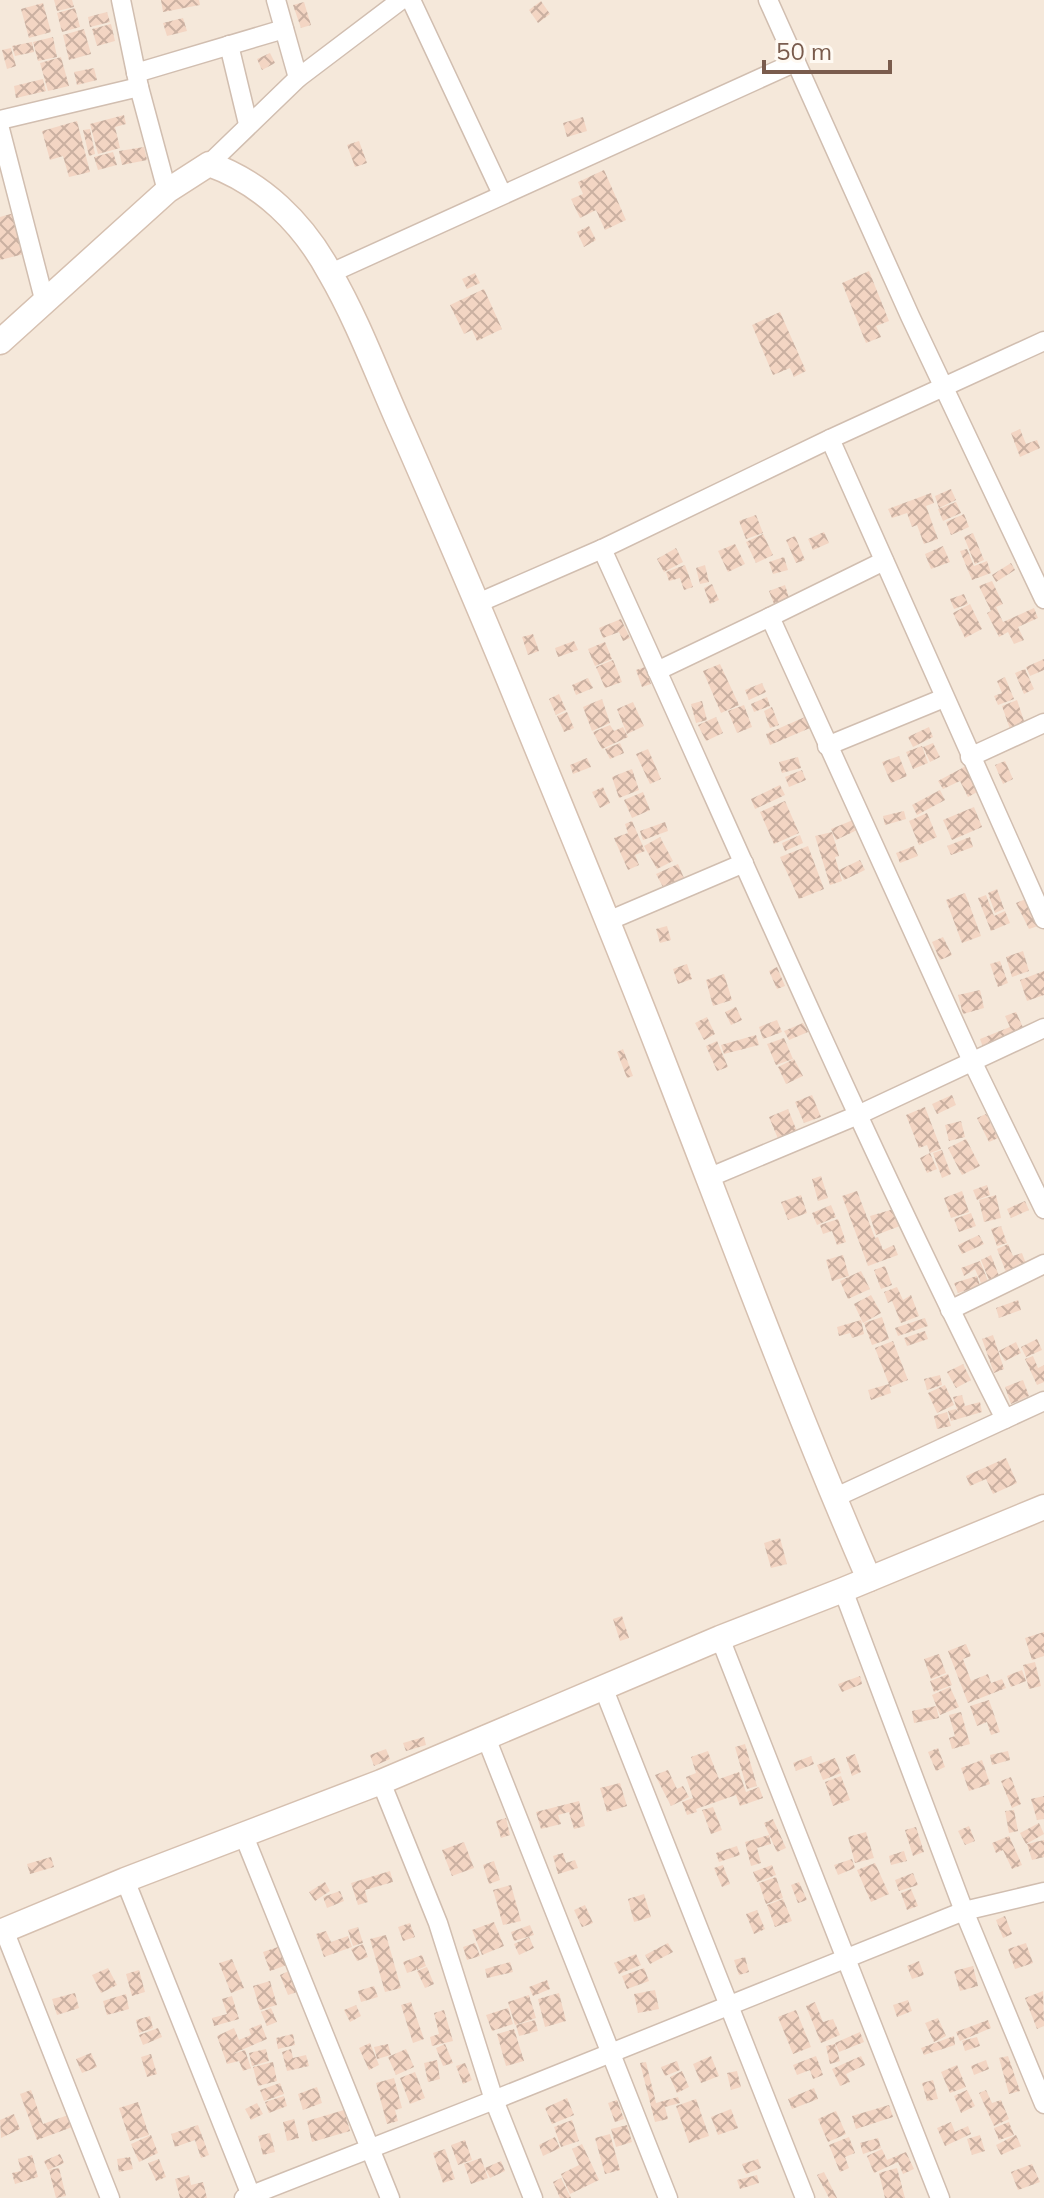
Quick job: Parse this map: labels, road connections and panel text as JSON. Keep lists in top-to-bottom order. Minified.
{"scale_bar":"50 m"}
